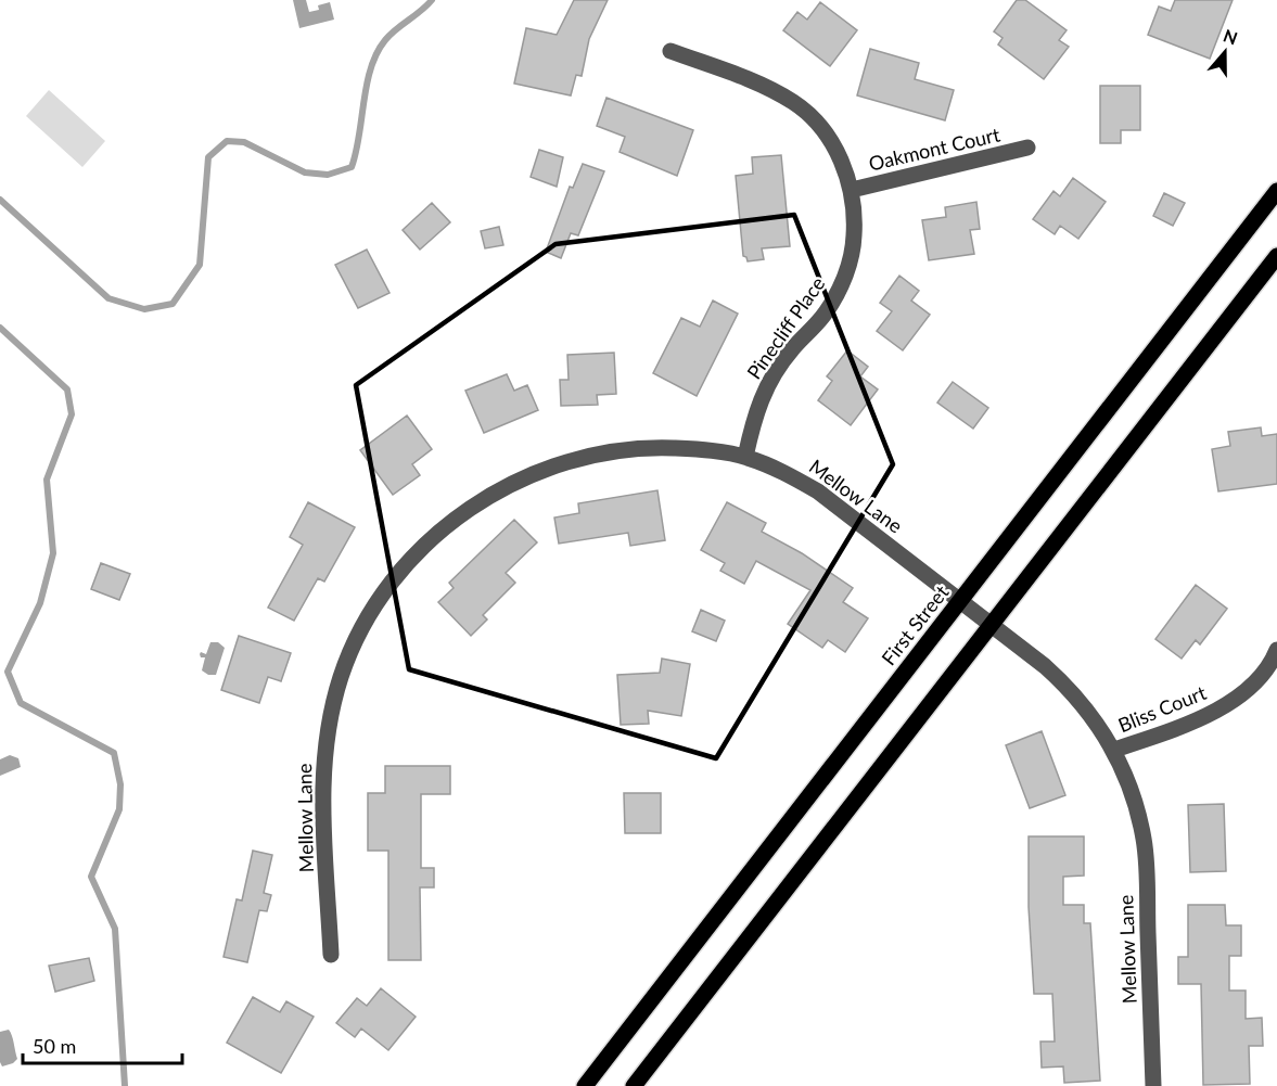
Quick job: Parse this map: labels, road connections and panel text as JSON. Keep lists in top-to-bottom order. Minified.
{"streets":{"main road":["First Street"],"street":["Oakmont Court","Pinecliff Place","Mellow Lane","Bliss Court"]},"crossings":[["Oakmont Court","Pinecliff Place"],["Pinecliff Place","Mellow Lane"],["Mellow Lane","First Street"],["Mellow Lane","Bliss Court"]],"scale_bar":"50 m","north":"top"}
